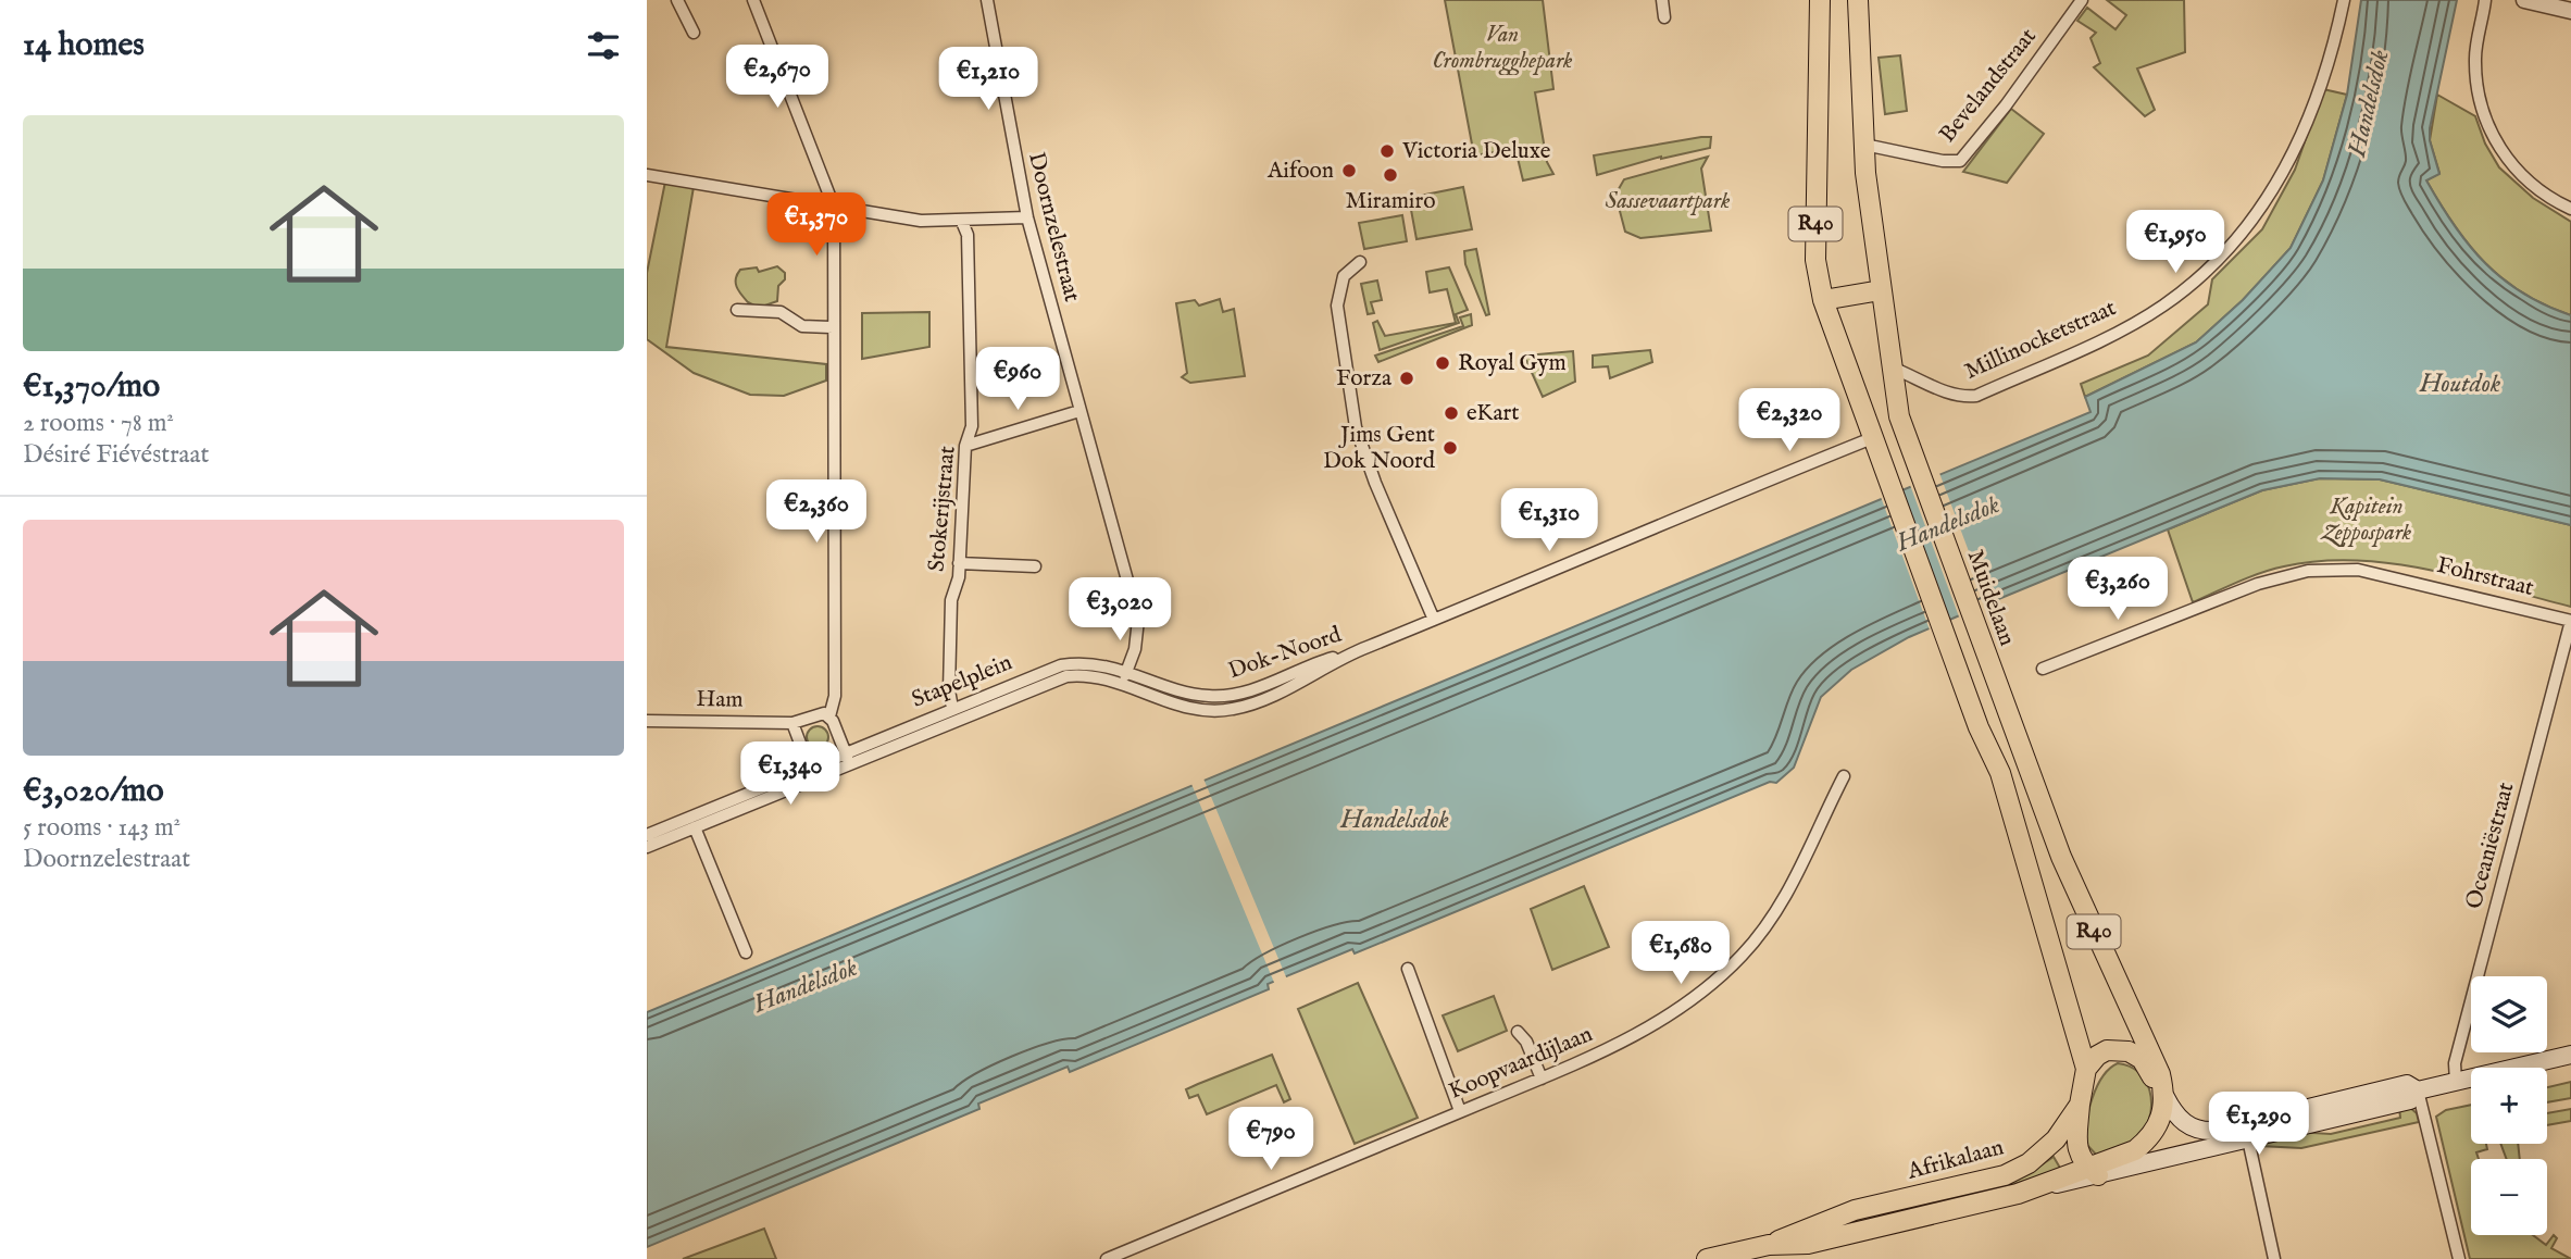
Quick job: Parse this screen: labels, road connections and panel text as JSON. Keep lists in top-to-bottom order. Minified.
{"streets":{"main road":["R40","Muidelaan","Afrikalaan"],"street":["Bevelandstraat","Doornzelestraat","Millinocketstraat","Stokerijstraat","Fohrstraat","Dok-Noord","Stapelplein","Ham","Oceaniëstraat","Koopvaardijlaan"]},"crossings":[["Bevelandstraat","Muidelaan"],["R40","Muidelaan"],["R40","Dok-Noord"],["R40","Afrikalaan"],["Doornzelestraat","Stapelplein"],["Millinocketstraat","Muidelaan"],["Stokerijstraat","Stapelplein"],["Fohrstraat","Oceaniëstraat"],["Muidelaan","Afrikalaan"],["Dok-Noord","Stapelplein"],["Oceaniëstraat","Afrikalaan"]],"water":["Handelsdok","Houtdok"],"parks":["Van Crombrugghepark","Sassevaartpark","Kapitein Zeppospark"],"places":["Victoria Deluxe","Aifoon","Miramiro","Royal Gym","Forza","eKart","Jims Gent Dok Noord"],"page":{"heading":"14 homes","price":["€2,670","€1,210","€1,370","€1,950","€960","€2,320","€2,360","€1,310","€3,260","€3,020","€1,340","€1,680","€1,290","€790"],"list":[{"name":"€1,370/mo","note":"2 rooms · 78 m² · Désiré Fiévéstraat"},{"name":"€3,020/mo","note":"5 rooms · 143 m² · Doornzelestraat"}],"map_buttons":["+","−"]}}
